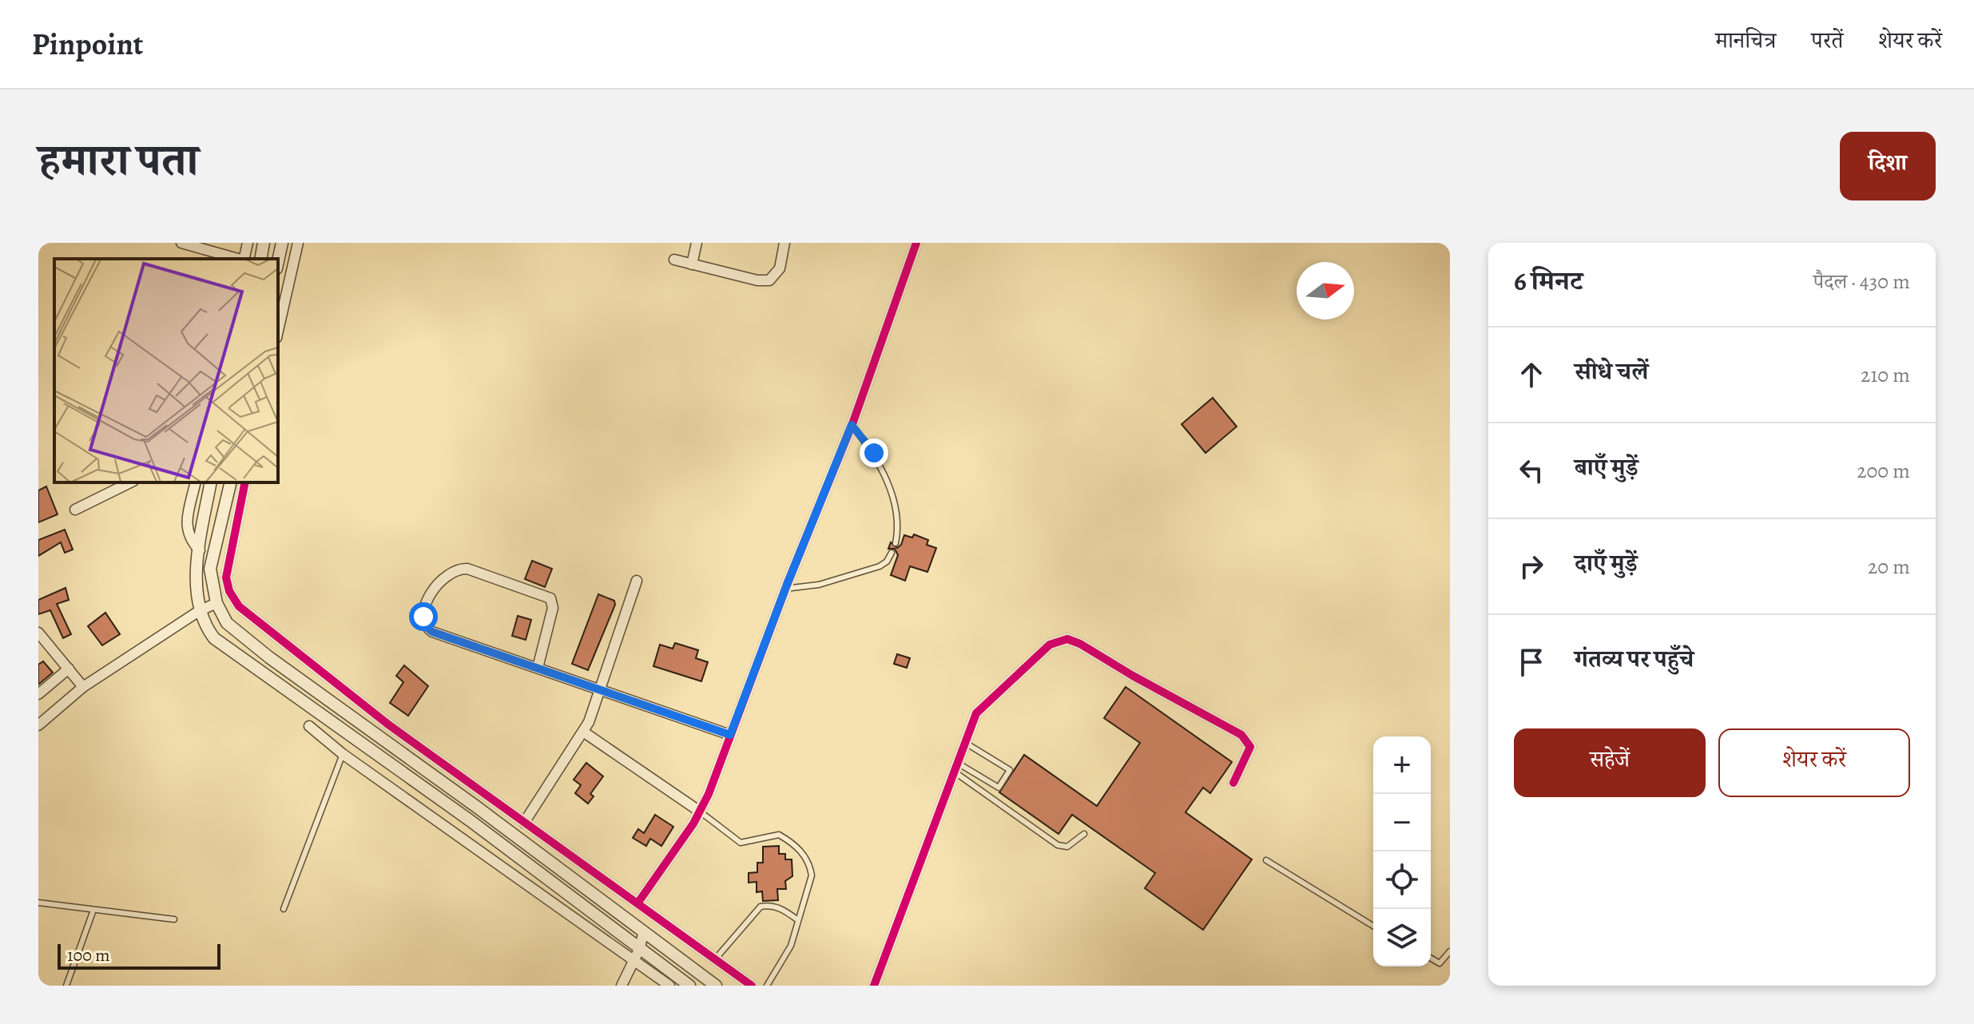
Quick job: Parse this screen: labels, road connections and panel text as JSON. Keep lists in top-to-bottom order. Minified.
{"scale_bar":"100 m","north":"right","page":{"header":"Pinpoint","nav":["मानचित्र","परतें","शेयर करें"],"title":"हमारा पता","buttons":["दिशा",["सहेजें","शेयर करें"]],"heading":["6 मिनट","पैदल · 430 m"],"list":[["सीधे चलें","210 m"],["बाएँ मुड़ें","200 m"],["दाएँ मुड़ें","20 m"],"गंतव्य पर पहुँचे"],"map_buttons":["+","−"],"scale":"100 m"}}
